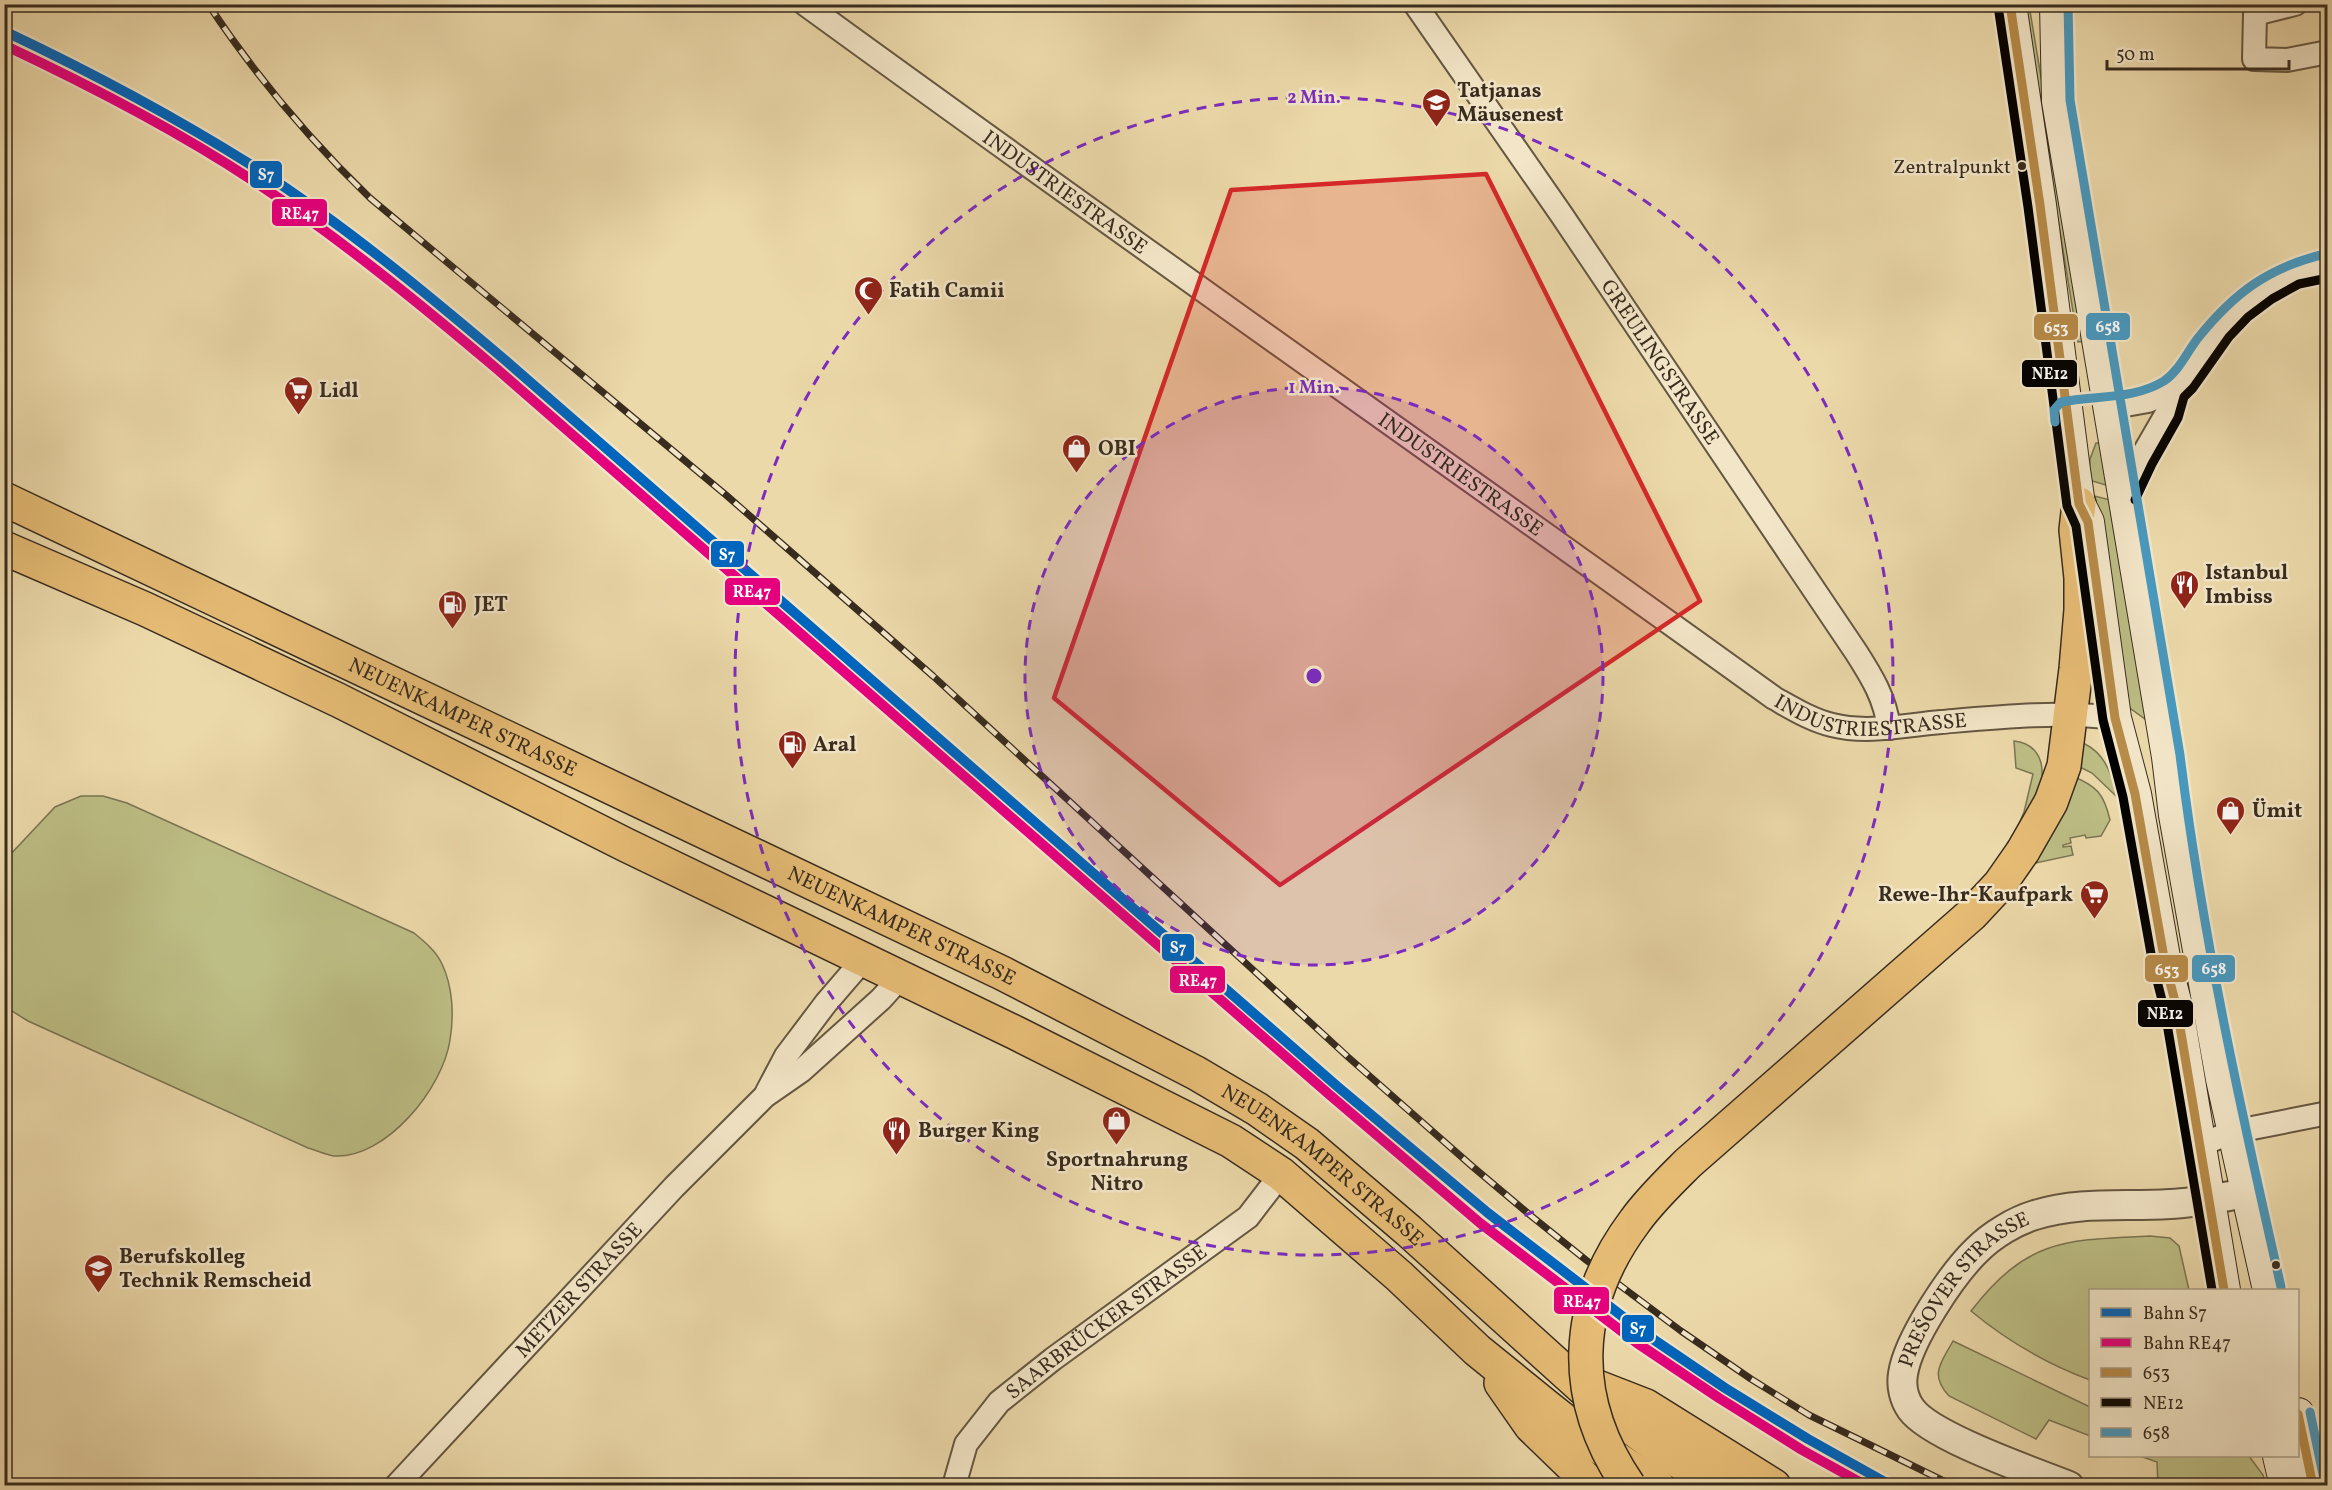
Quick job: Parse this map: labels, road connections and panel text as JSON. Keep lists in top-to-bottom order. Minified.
{"streets":{"main road":["NEUENKAMPER STRASSE"],"street":["INDUSTRIESTRASSE","GREULINGSTRASSE","METZER STRASSE","PREŠOVER STRASSE","SAARBRÜCKER STRASSE"]},"crossings":[["INDUSTRIESTRASSE","GREULINGSTRASSE"],["NEUENKAMPER STRASSE","METZER STRASSE"],["NEUENKAMPER STRASSE","SAARBRÜCKER STRASSE"]],"places":{"school or university":["Tatjanas Mäusenest","Berufskolleg Technik Remscheid"],"other":["Zentralpunkt"],"mosque":["Fatih Camii"],"supermarket":["Lidl","Rewe-Ihr-Kaufpark"],"shop":["OBI","Ümit","Sportnahrung Nitro"],"restaurant":["Istanbul Imbiss","Burger King"],"fuel station":["JET","Aral"]},"lines":["transit line 653","transit line 658","transit line NE12","rail line S7","rail line RE47"],"legend":["Bahn S7","Bahn RE47","653","NE12","658"],"scale_bar":"50 m","rings":["2 Min.","1 Min."]}
